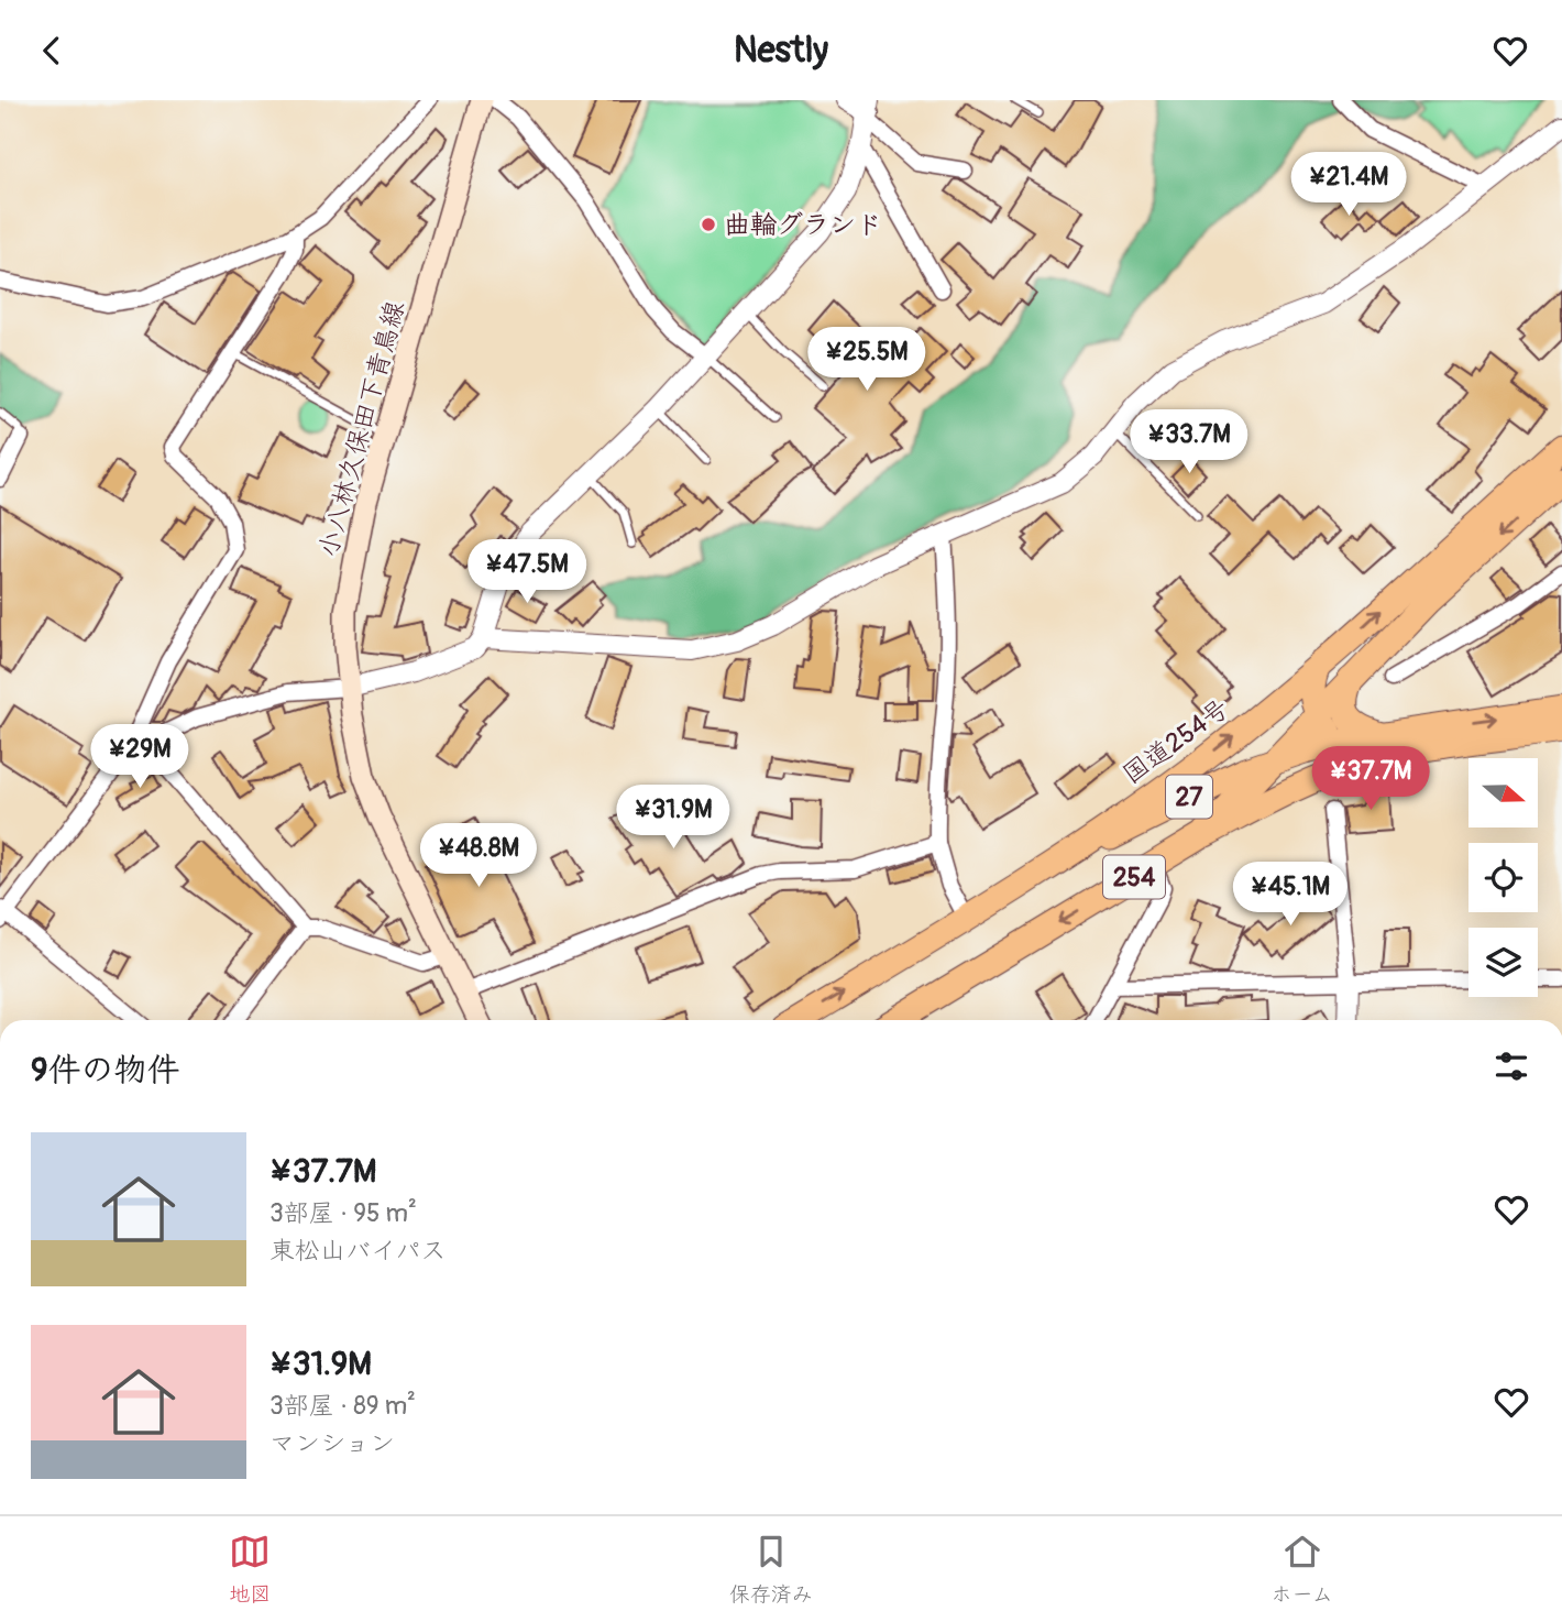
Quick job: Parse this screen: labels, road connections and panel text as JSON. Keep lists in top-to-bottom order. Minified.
{"streets":{"main road":["小八林久保田下青鳥線","国道254号","27","254"]},"crossings":[["国道254号","27"],["27","254"]],"places":["曲輪グランド"],"north":"right","page":{"header":"Nestly","price":["¥21.4M","¥25.5M","¥33.7M","¥47.5M","¥29M","¥37.7M","¥31.9M","¥48.8M","¥45.1M"],"heading":"9件の物件","list":[{"name":"¥37.7M","note":"3部屋 · 95 m² · 東松山バイパス"},{"name":"¥31.9M","note":"3部屋 · 89 m² · マンション"}],"tabs":["地図","保存済み","ホーム"]}}
